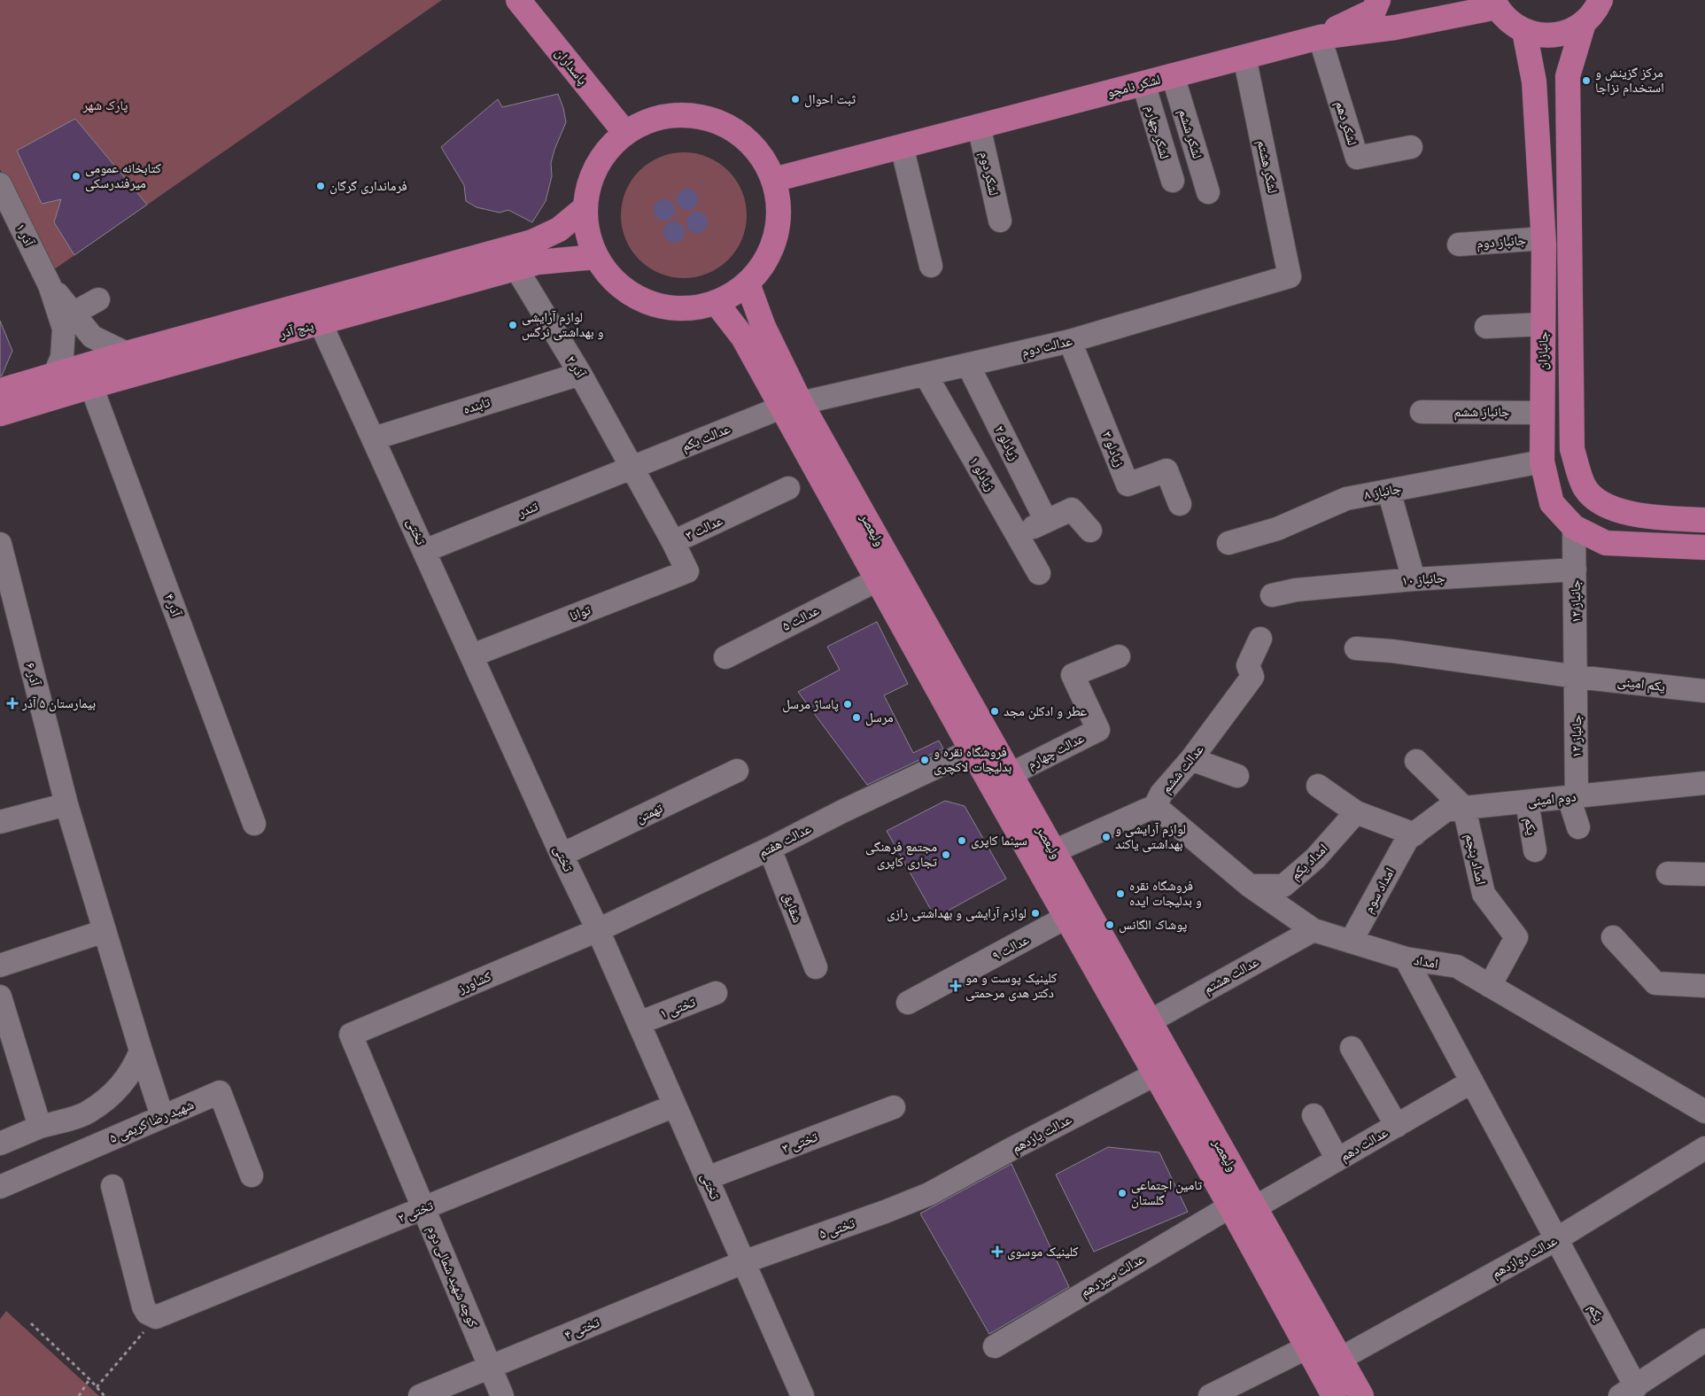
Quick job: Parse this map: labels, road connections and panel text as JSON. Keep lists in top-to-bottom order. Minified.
{"streets":{"main road":["پاسداران","لشکر نامجو","پنج آذر","جانبازان","ولیعصر"],"street":["لشکر دهم","لشکر چهارم","لشکر ششم","لشکر هشتم","لشکر دوم","۱ آذر","جانباز دوم","عدالت دوم","۲ آذر","تابنده","جانباز ششم","عدالت یکم","زیادلو ۲","زیادلو ۳","زیادلو ۱","جانباز ۸","تندر","عدالت ۳","تختی","۱۰ جانباز","۱۲ جانباز","آذر ۴","توانا","عدالت ۵","آذر ۶","یکم امینی","جانباز ۱۲","عدالت چهارم","عدالت ششم","دوم امینی","تهمتن","یکم","عدالت هفتم","امداد پنجم","امداد یکم","امداد سوم","شقایق","عدالت ۹","امداد","عدالت هشتم","کشاورز","۱ تختی","شهید رضا کریمی ۵","عدالت یازدهم","تختی ۳","عدالت دهم","تختی ۲","۵ تختی","عدالت دوازدهم","عدالت سیزدهم","کوچه شهید شمالی دوم","تختی ۴"]},"crossings":[["لشکر نامجو","لشکر دهم"],["لشکر نامجو","لشکر چهارم"],["لشکر نامجو","لشکر ششم"],["لشکر نامجو","لشکر هشتم"],["لشکر نامجو","لشکر دوم"],["لشکر هشتم","عدالت دوم"],["جانباز دوم","جانبازان"],["پنج آذر","۲ آذر"],["پنج آذر","تختی"],["پنج آذر","آذر ۴"],["عدالت دوم","عدالت یکم"],["عدالت دوم","زیادلو ۲"],["عدالت دوم","زیادلو ۳"],["عدالت دوم","زیادلو ۱"],["عدالت دوم","ولیعصر"],["جانبازان","جانباز ششم"],["جانبازان","جانباز ۸"],["جانبازان","۱۲ جانباز"],["۲ آذر","تابنده"],["۲ آذر","عدالت یکم"],["۲ آذر","تندر"],["۲ آذر","عدالت ۳"],["تابنده","تختی"],["عدالت یکم","تندر"],["عدالت یکم","عدالت ۳"],["عدالت یکم","ولیعصر"],["تندر","عدالت ۳"],["تندر","تختی"],["عدالت ۳","توانا"],["ولیعصر","عدالت ۵"],["ولیعصر","عدالت چهارم"],["ولیعصر","عدالت ششم"],["ولیعصر","عدالت هفتم"],["ولیعصر","عدالت ۹"],["ولیعصر","عدالت هشتم"],["ولیعصر","عدالت یازدهم"],["ولیعصر","عدالت دهم"],["ولیعصر","عدالت دوازدهم"],["ولیعصر","عدالت سیزدهم"],["تختی","توانا"],["تختی","تهمتن"],["تختی","عدالت هفتم"],["تختی","کشاورز"],["تختی","۱ تختی"],["تختی","تختی ۳"],["تختی","تختی ۲"],["تختی","۵ تختی"],["تختی","تختی ۴"],["۱۰ جانباز","۱۲ جانباز"],["۱۲ جانباز","یکم امینی"],["۱۲ جانباز","جانباز ۱۲"],["آذر ۶","شهید رضا کریمی ۵"],["یکم امینی","جانباز ۱۲"],["جانباز ۱۲","دوم امینی"],["عدالت ششم","امداد"],["دوم امینی","یکم"],["دوم امینی","امداد پنجم"],["دوم امینی","امداد سوم"],["یکم","امداد"],["یکم","عدالت دهم"],["یکم","عدالت دوازدهم"],["عدالت هفتم","شقایق"],["عدالت هفتم","کشاورز"],["امداد پنجم","امداد"],["امداد یکم","امداد"],["امداد سوم","امداد"],["امداد","عدالت هشتم"],["کشاورز","کوچه شهید شمالی دوم"],["عدالت یازدهم","۵ تختی"],["تختی ۲","کوچه شهید شمالی دوم"],["۵ تختی","تختی ۴"],["کوچه شهید شمالی دوم","تختی ۴"]],"parks":["پارک شهر"],"places":{"other":["مرکز گزینش و استخدام نزاجا","ثبت احوال","کتابخانه عمومی میرفندرسکی","فرمانداری گرگان","لوازم آرایشی و بهداشتی نرگس","پاساژ مرسل","عطر و ادکلن مجد","مرسل","فروشگاه نقره و بدلیجات لاکچری","لوازم آرایشی و بهداشتی یاکند","سینما کاپری","مجتمع فرهنگی تجاری کاپری","فروشگاه نقره و بدلیجات ایده","لوازم آرایشی و بهداشتی رازی","پوشاک الگانس","تامین اجتماعی گلستان"],"health":["بیمارستان ۵ آذر","کلینیک پوست و مو دکتر هدی مرحمتی","کلینیک موسوی"]}}
